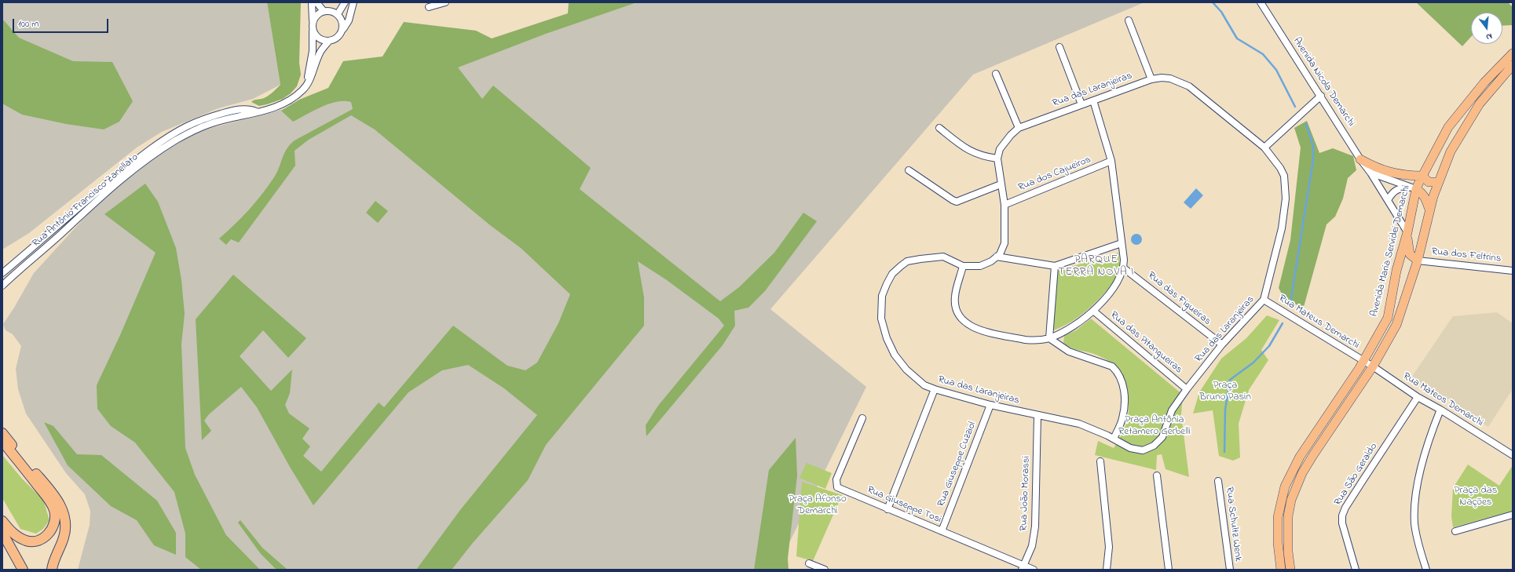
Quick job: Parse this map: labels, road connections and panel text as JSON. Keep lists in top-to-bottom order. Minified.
{"streets":{"main road":["Avenida Maria Servidei Demarchi"],"street":["Avenida Nicola Demarchi","Rua das Laranjeiras","Rua dos Cajueiros","Rua Antônio Francisco Zanellato","Rua dos Feltrins","Rua das Figueiras","Rua Mateus Demarchi","Rua das Pitangueiras","Rua Mateos Demarchi","Rua Giuseppe Cuzziol","Rua São Geraldo","Rua João Morassi","Rua Giuseppe Tosi","Rua Schultz Wenk"]},"crossings":[["Avenida Nicola Demarchi","Avenida Maria Servidei Demarchi"],["Rua das Laranjeiras","Rua das Figueiras"],["Rua das Laranjeiras","Rua Mateus Demarchi"],["Rua das Laranjeiras","Rua das Pitangueiras"],["Rua das Laranjeiras","Rua Giuseppe Cuzziol"],["Rua das Laranjeiras","Rua João Morassi"],["Avenida Maria Servidei Demarchi","Rua Mateus Demarchi"],["Avenida Maria Servidei Demarchi","Rua Mateos Demarchi"],["Rua Mateus Demarchi","Rua Mateos Demarchi"],["Rua Mateos Demarchi","Rua São Geraldo"],["Rua Giuseppe Cuzziol","Rua Giuseppe Tosi"],["Rua João Morassi","Rua Giuseppe Tosi"]],"districts":["PARQUE TERRA NOVA I"],"parks":["Praça Bruno Pasin","Praça Antônia Retamero Gerbelli","Praça das Nações","Praça Afonso Demarchi"],"scale_bar":"100 m","north":"bottom"}
